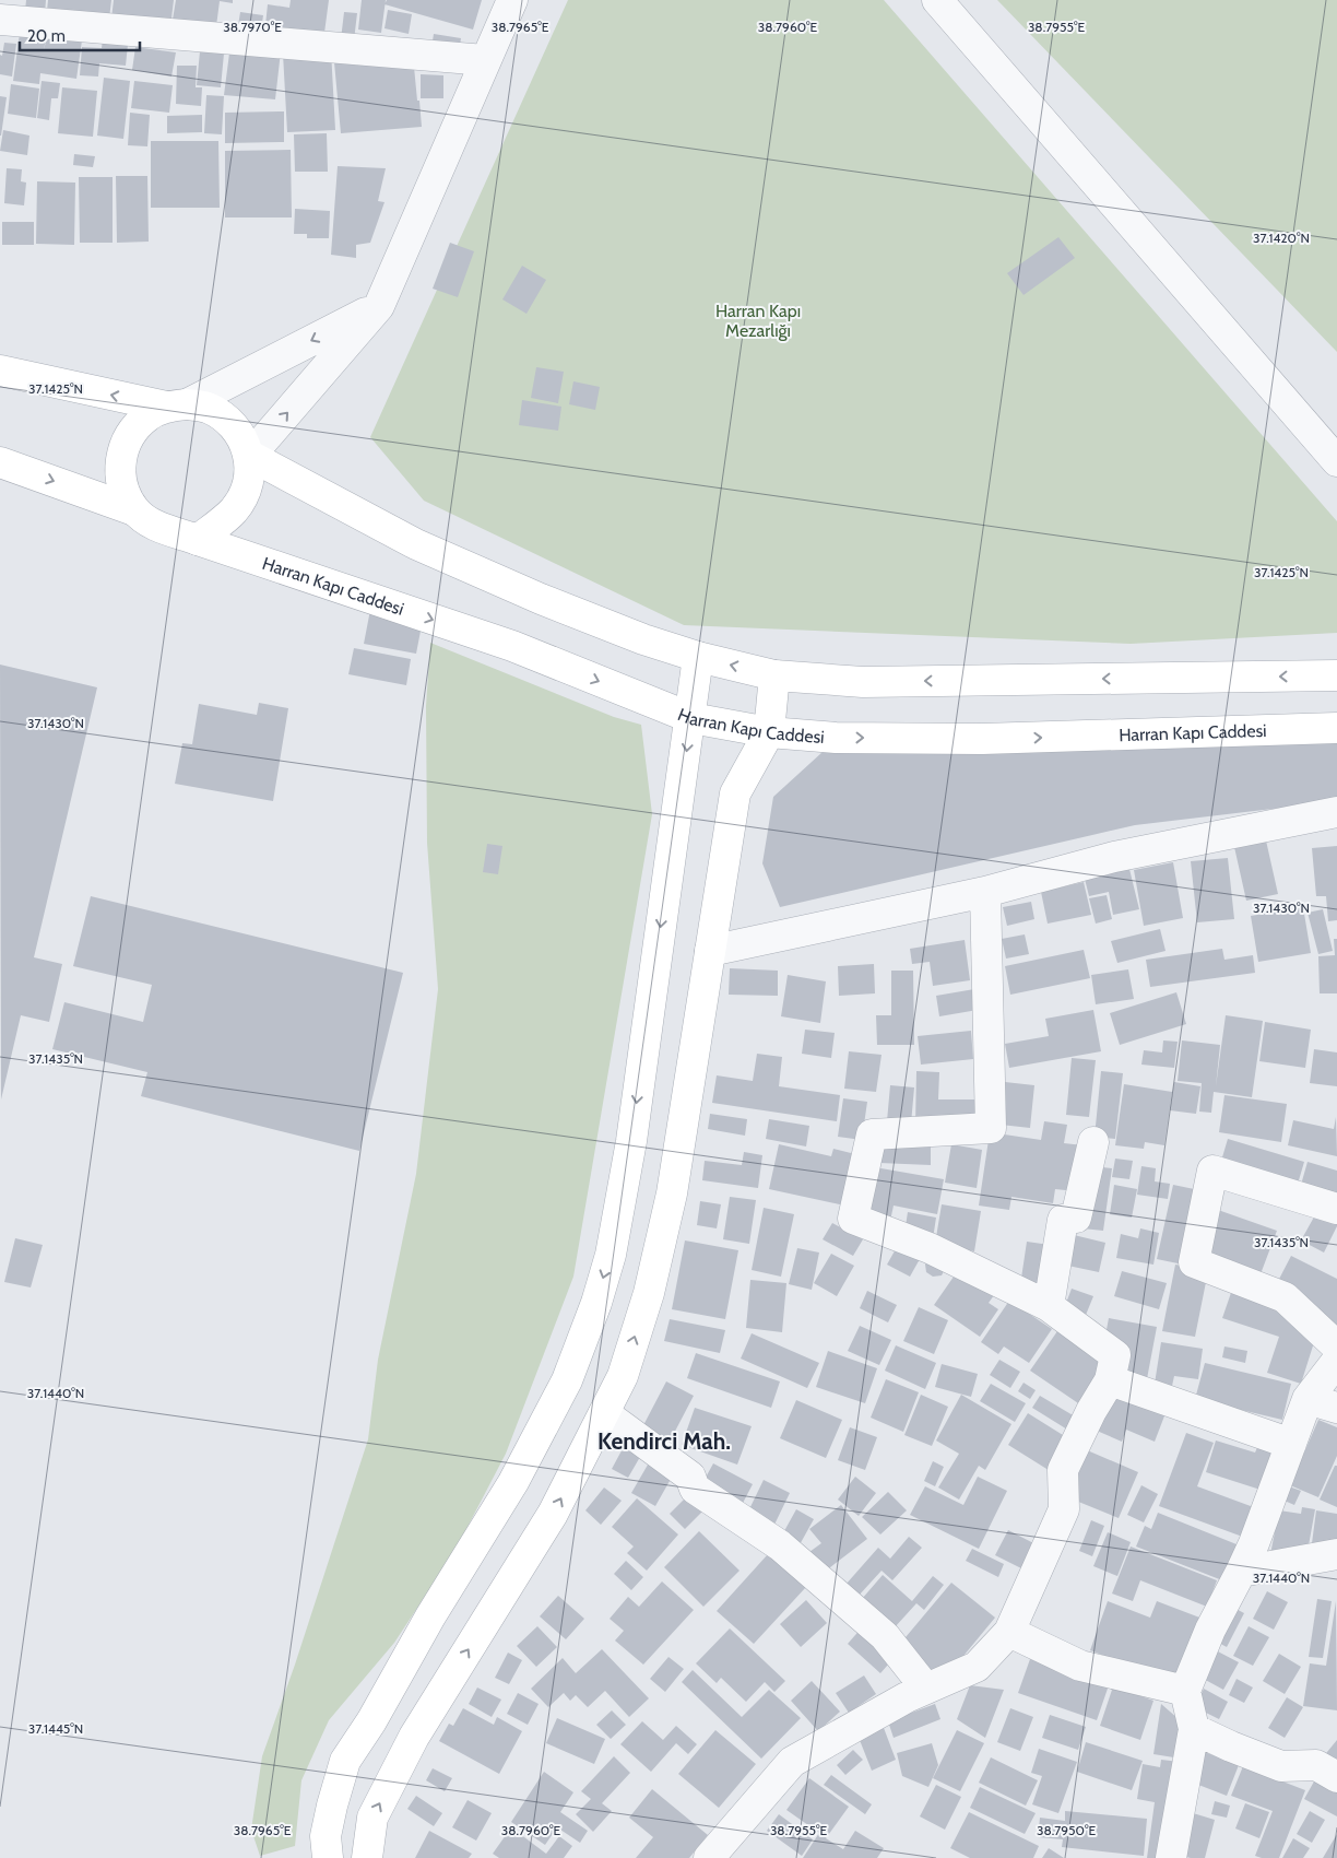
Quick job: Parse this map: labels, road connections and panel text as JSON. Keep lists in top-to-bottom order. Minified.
{"streets":{"main road":["Harran Kapı Caddesi"]},"districts":["Kendirci Mah."],"parks":["Harran Kapı Mezarlığı"],"scale_bar":"20 m","coordinates":["38.7970°E","38.7965°E","38.7960°E","38.7955°E","37.1420°N","37.1425°N","37.1430°N","37.1435°N","37.1440°N","37.1445°N","38.7950°E"]}
